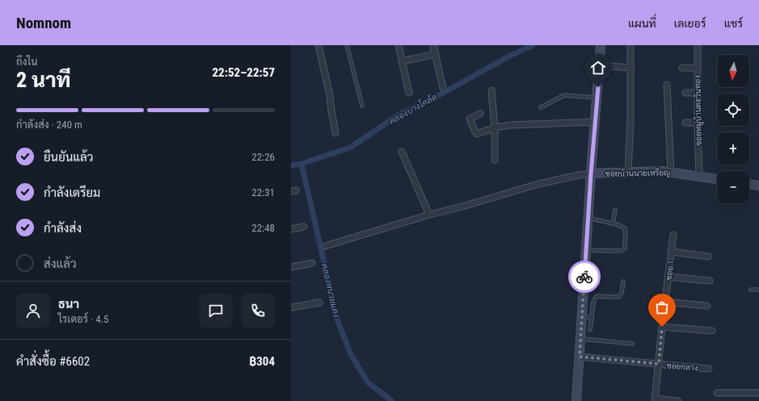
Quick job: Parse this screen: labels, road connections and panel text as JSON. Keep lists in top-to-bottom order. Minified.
{"streets":{"main road":["ซอยบ้านนายเหรียญ"],"street":["ซอยหมู่บ้านตะวันทอง","ซอย 1","ซอยกลาง"]},"crossings":[["ซอยหมู่บ้านตะวันทอง","ซอยบ้านนายเหรียญ"],["ซอย 1","ซอยกลาง"]],"water":["คลองบางโคลัด","คลองหนามแดง"],"north":"bottom","page":{"header":"Nomnom","nav":["แผนที่","เลเยอร์","แชร์"],"heading":["2 นาที","ถึงใน","22:52–22:57"],"panel":["ธนา","ไรเดอร์ · 4.5","คำสั่งซื้อ #6602","฿304"],"map_buttons":["+","−"],"bar":"กำลังส่ง · 240 m","list":[["ยืนยันแล้ว","22:26"],["กำลังเตรียม","22:31"],["กำลังส่ง","22:48"],"ส่งแล้ว"]}}
